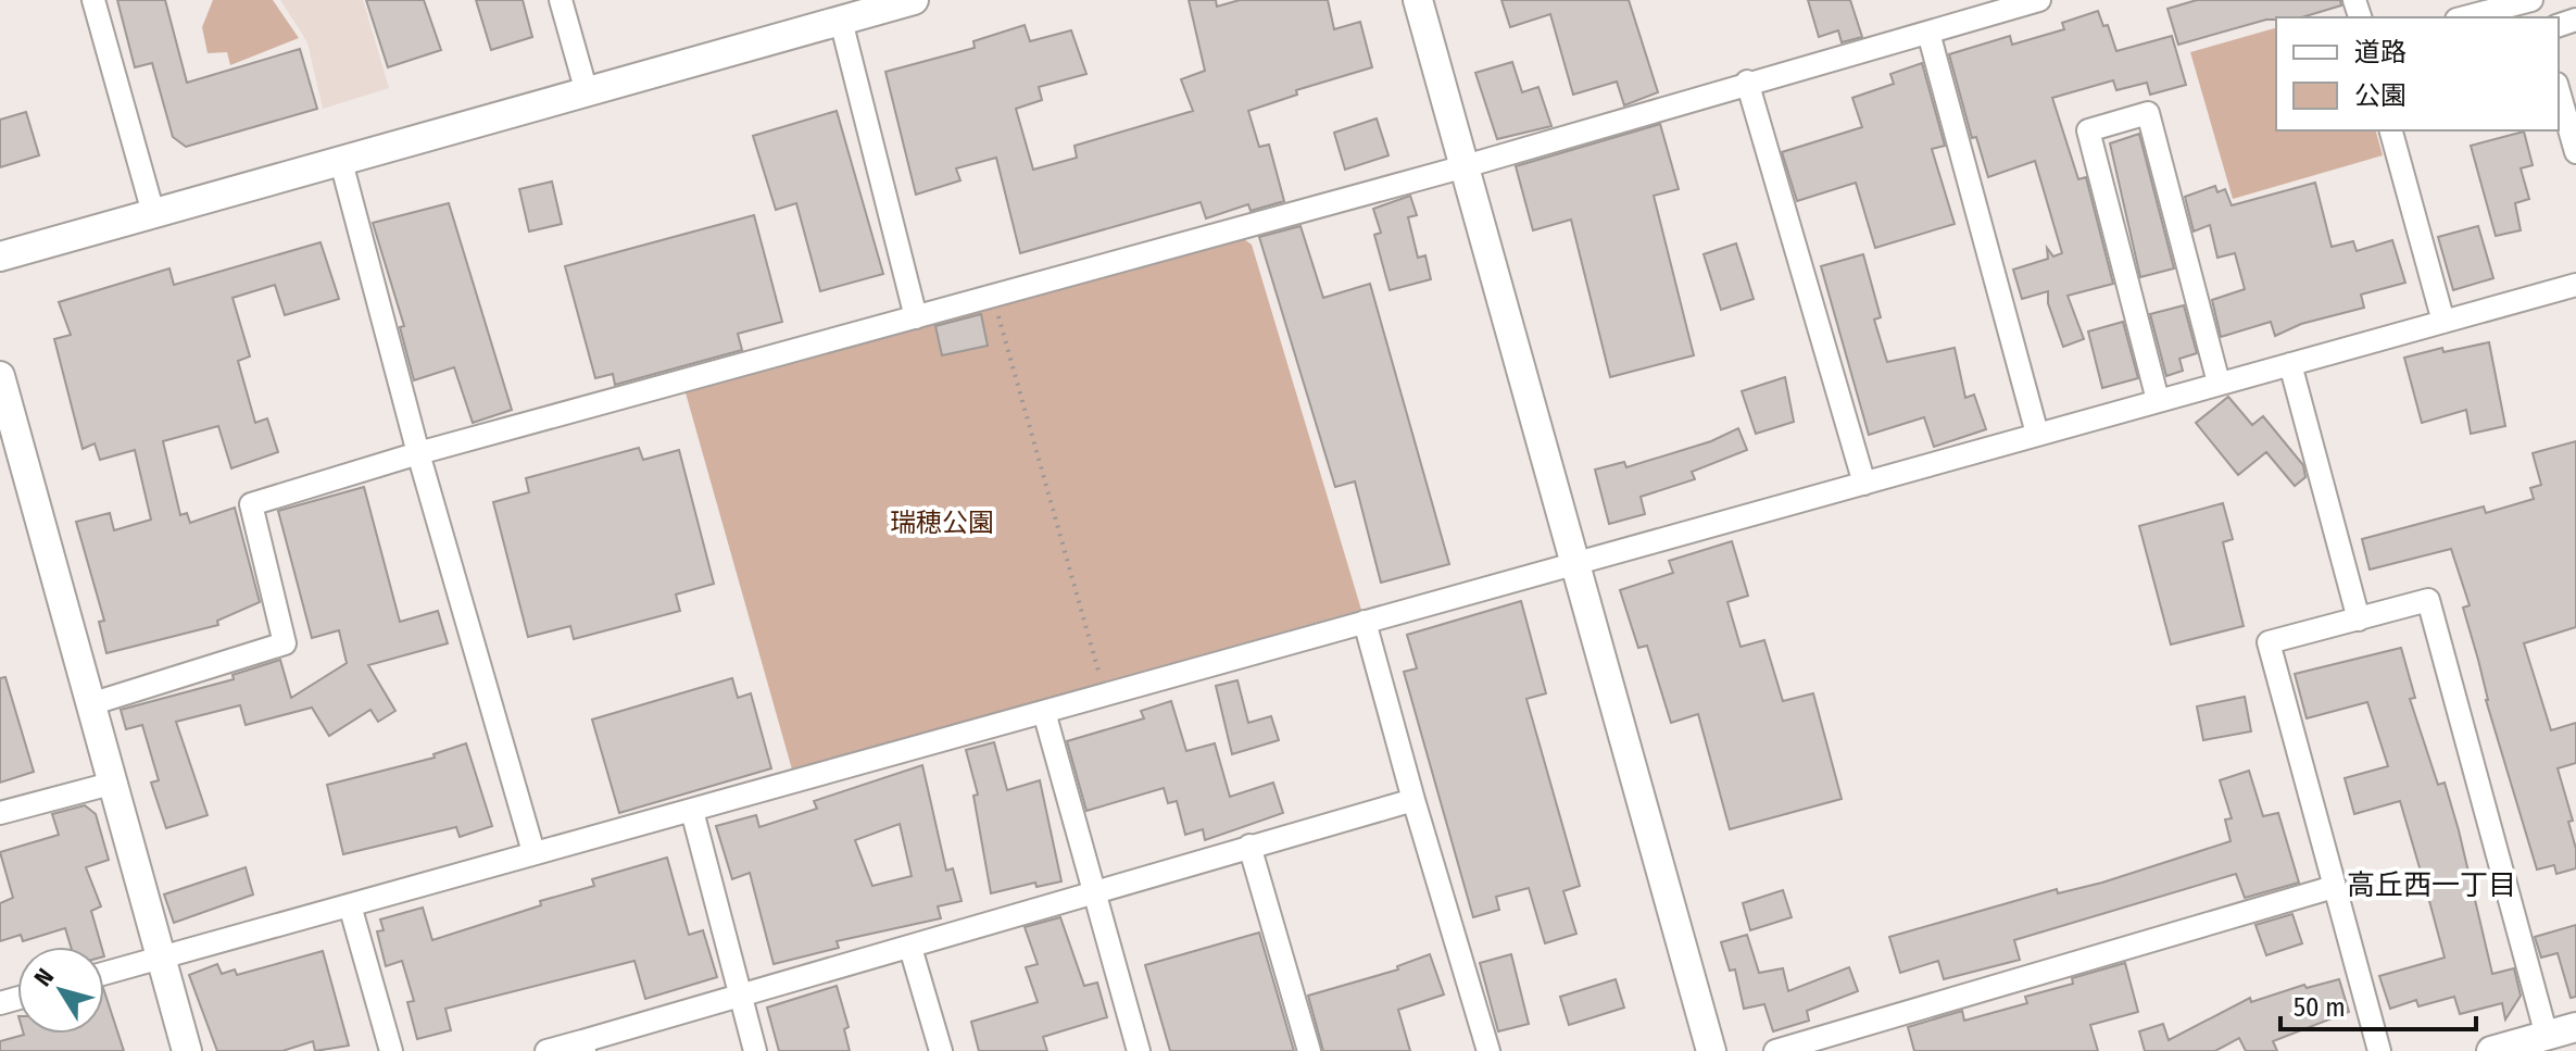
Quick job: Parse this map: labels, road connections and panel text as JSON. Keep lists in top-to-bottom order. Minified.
{"districts":["高丘西一丁目"],"parks":["瑞穂公園"],"legend":["道路","公園"],"scale_bar":"50 m","north":"top left"}
